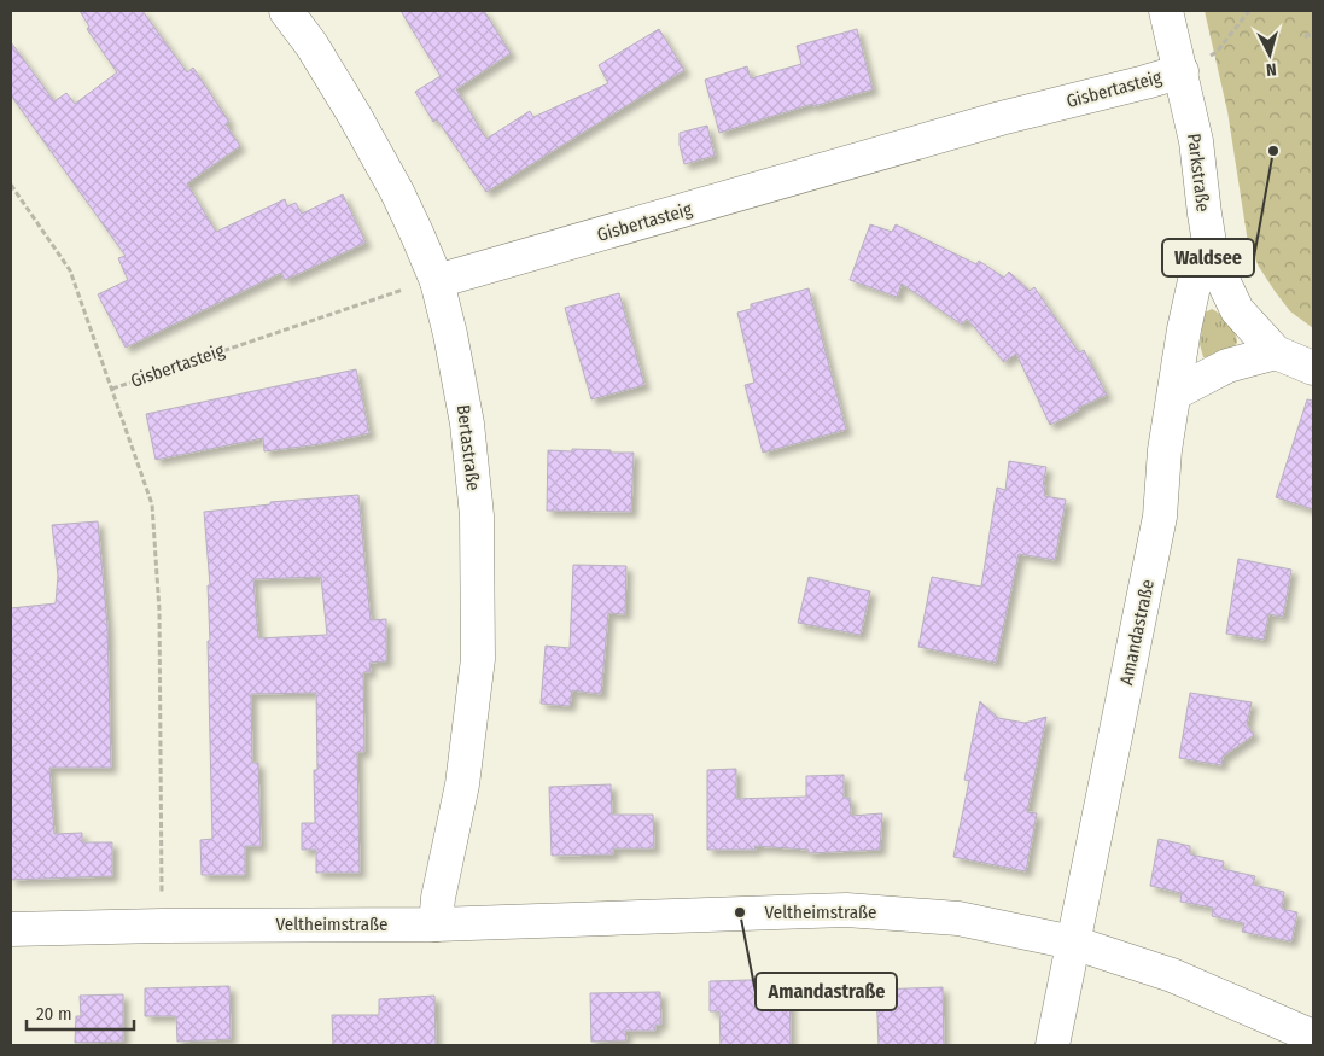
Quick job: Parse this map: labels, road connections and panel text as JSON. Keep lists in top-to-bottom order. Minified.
{"streets":{"street":["Gisbertasteig","Parkstraße","Bertastraße","Amandastraße","Veltheimstraße"]},"crossings":[["Gisbertasteig","Parkstraße"],["Gisbertasteig","Bertastraße"],["Parkstraße","Amandastraße"],["Bertastraße","Veltheimstraße"],["Amandastraße","Veltheimstraße"]],"places":["Waldsee","Amandastraße"],"scale_bar":"20 m","north":"bottom"}
